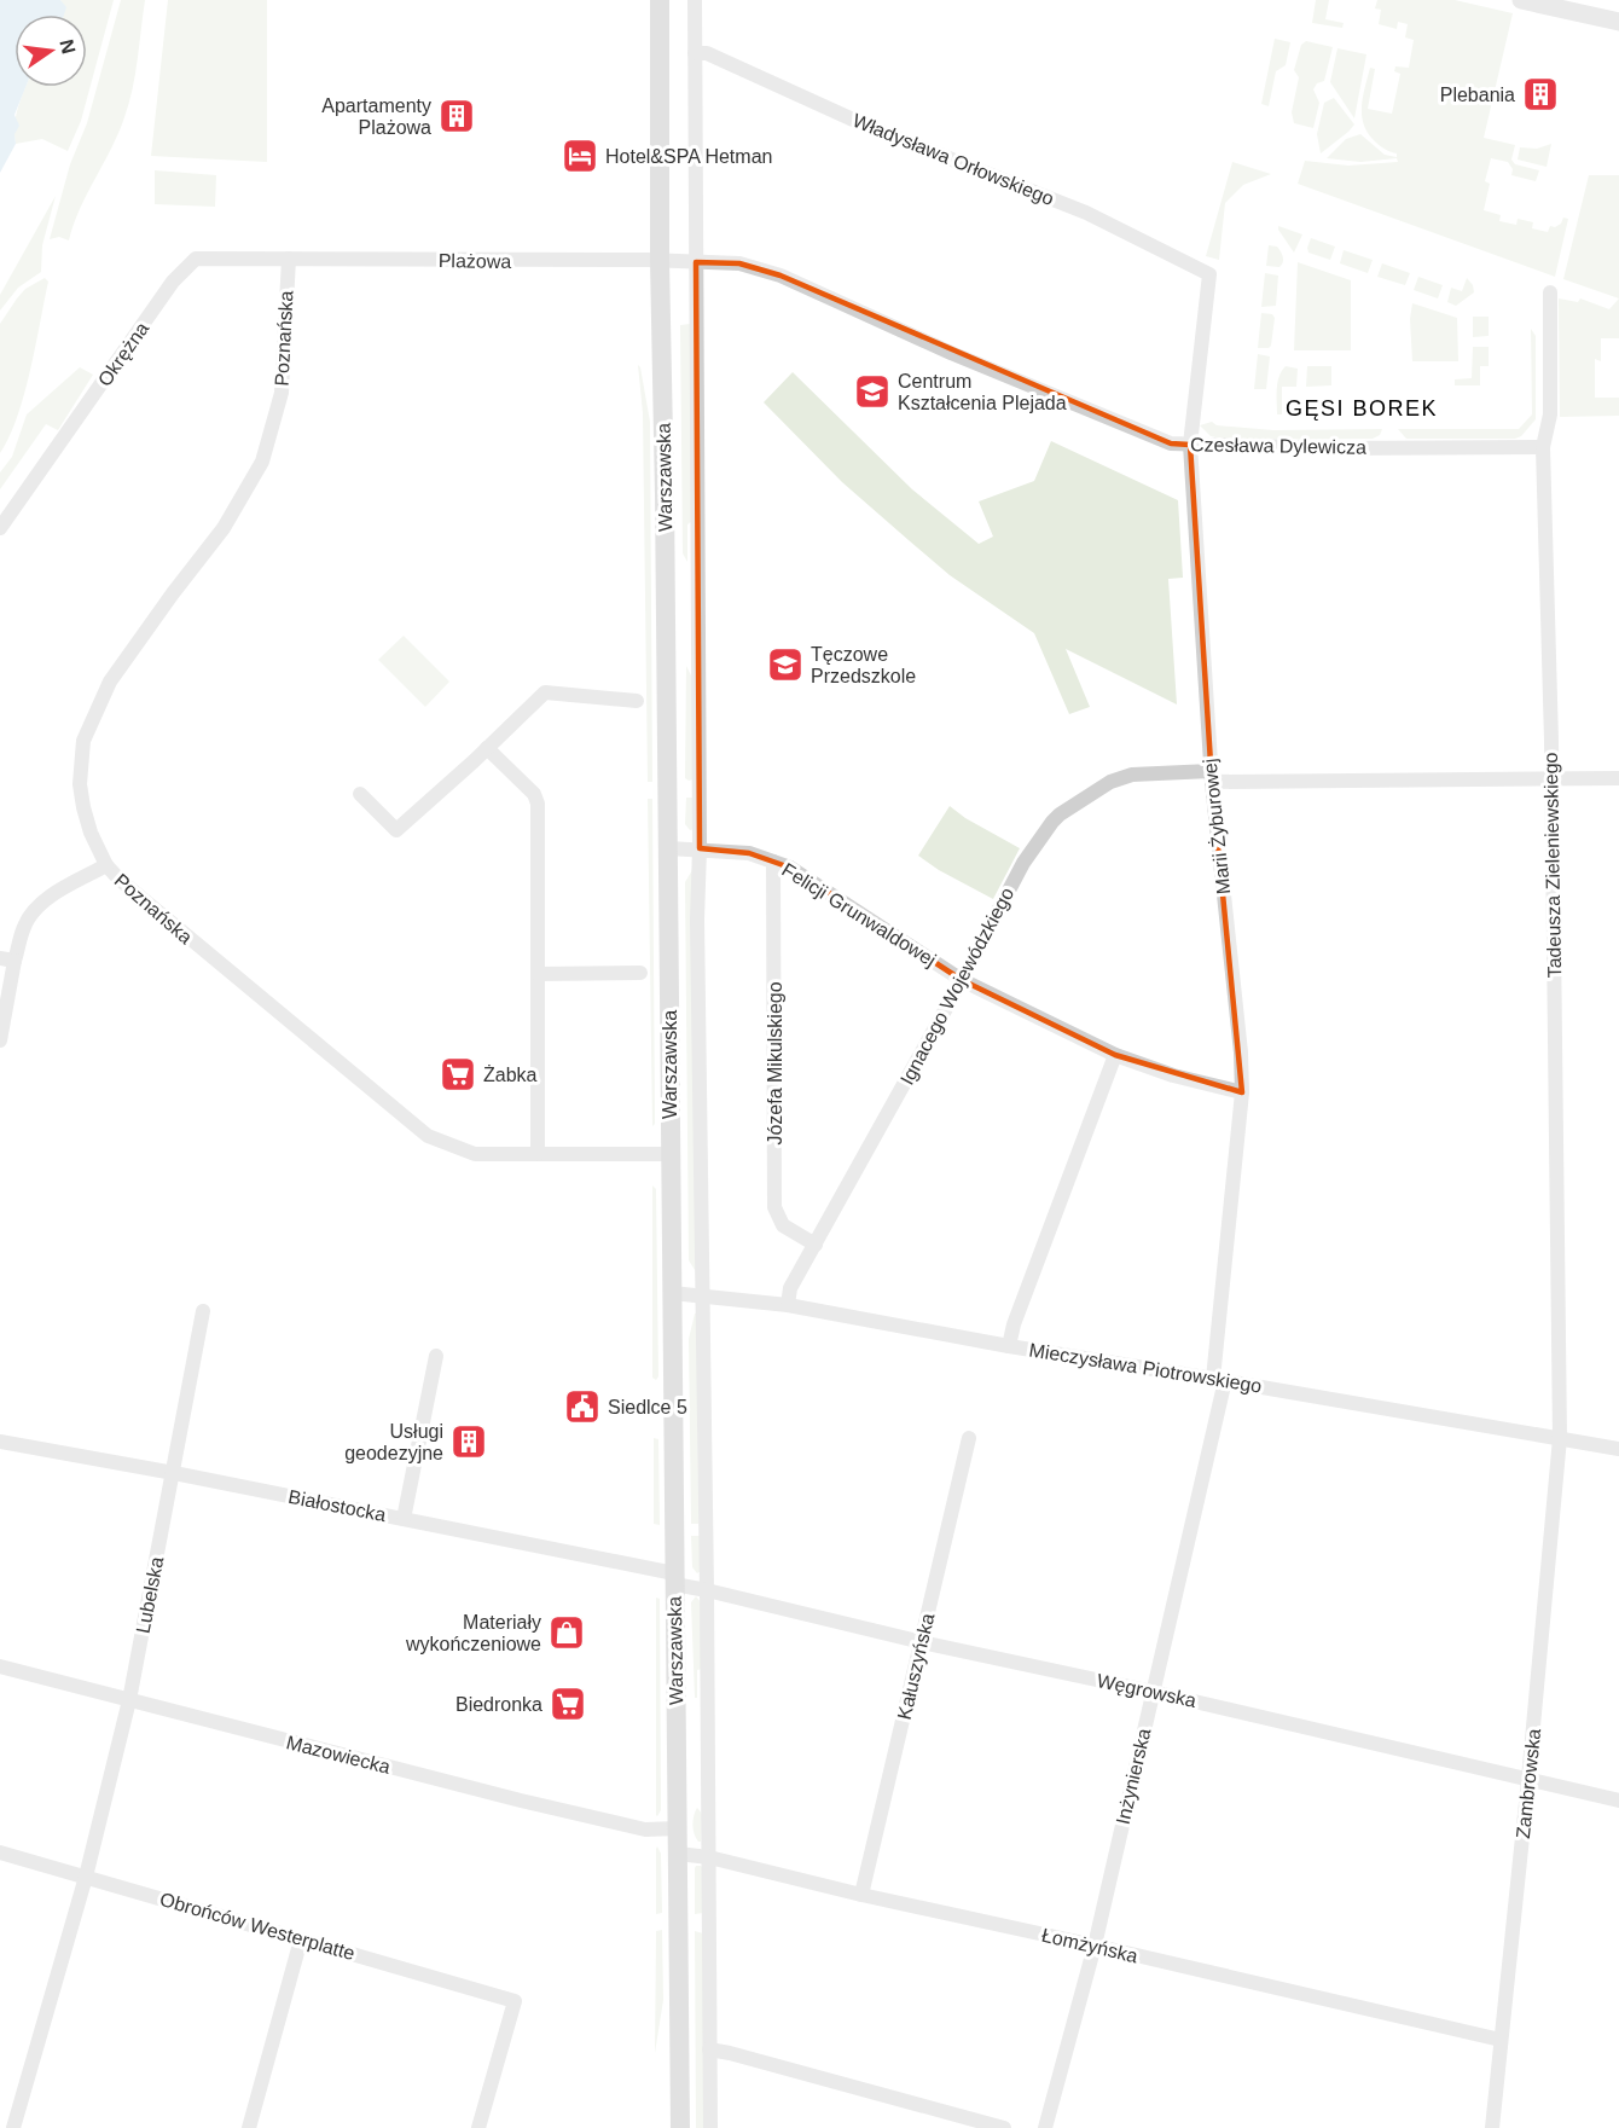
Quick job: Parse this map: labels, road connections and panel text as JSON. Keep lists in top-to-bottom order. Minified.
{"streets":{"main road":["Warszawska"],"street":["Władysława Orłowskiego","Plażowa","Poznańska","Okrężna","Czesława Dylewicza","Marii Żyburowej","Tadeusza Zieleniewskiego","Felicji Grunwaldowej","Ignacego Wojewódzkiego","Józefa Mikulskiego","Mieczysława Piotrowskiego","Białostocka","Lubelska","Kałuszyńska","Węgrowska","Mazowiecka","Inżynierska","Zambrowska","Obrońców Westerplatte","Łomżyńska"]},"crossings":[["Władysława Orłowskiego","Marii Żyburowej"],["Plażowa","Poznańska"],["Plażowa","Okrężna"],["Plażowa","Czesława Dylewicza"],["Plażowa","Warszawska"],["Poznańska","Okrężna"],["Poznańska","Warszawska"],["Czesława Dylewicza","Warszawska"],["Czesława Dylewicza","Marii Żyburowej"],["Czesława Dylewicza","Tadeusza Zieleniewskiego"],["Warszawska","Felicji Grunwaldowej"],["Warszawska","Mieczysława Piotrowskiego"],["Warszawska","Białostocka"],["Warszawska","Węgrowska"],["Warszawska","Mazowiecka"],["Warszawska","Łomżyńska"],["Marii Żyburowej","Felicji Grunwaldowej"],["Marii Żyburowej","Ignacego Wojewódzkiego"],["Marii Żyburowej","Mieczysława Piotrowskiego"],["Marii Żyburowej","Inżynierska"],["Tadeusza Zieleniewskiego","Ignacego Wojewódzkiego"],["Tadeusza Zieleniewskiego","Mieczysława Piotrowskiego"],["Tadeusza Zieleniewskiego","Zambrowska"],["Felicji Grunwaldowej","Ignacego Wojewódzkiego"],["Felicji Grunwaldowej","Józefa Mikulskiego"],["Ignacego Wojewódzkiego","Józefa Mikulskiego"],["Ignacego Wojewódzkiego","Mieczysława Piotrowskiego"],["Mieczysława Piotrowskiego","Inżynierska"],["Mieczysława Piotrowskiego","Zambrowska"],["Białostocka","Lubelska"],["Białostocka","Węgrowska"],["Lubelska","Mazowiecka"],["Lubelska","Obrońców Westerplatte"],["Kałuszyńska","Węgrowska"],["Kałuszyńska","Łomżyńska"],["Węgrowska","Inżynierska"],["Węgrowska","Zambrowska"],["Inżynierska","Łomżyńska"],["Zambrowska","Łomżyńska"]],"districts":["GĘSI BOREK"],"places":{"building":["Plebania","Apartamenty Plażowa","Usługi geodezyjne"],"hotel":["Hotel&SPA Hetman"],"school or university":["Centrum Kształcenia Plejada","Tęczowe Przedszkole"],"supermarket":["Żabka","Biedronka"],"public building":["Siedlce 5"],"shop":["Materiały wykończeniowe"]},"north":"right"}
